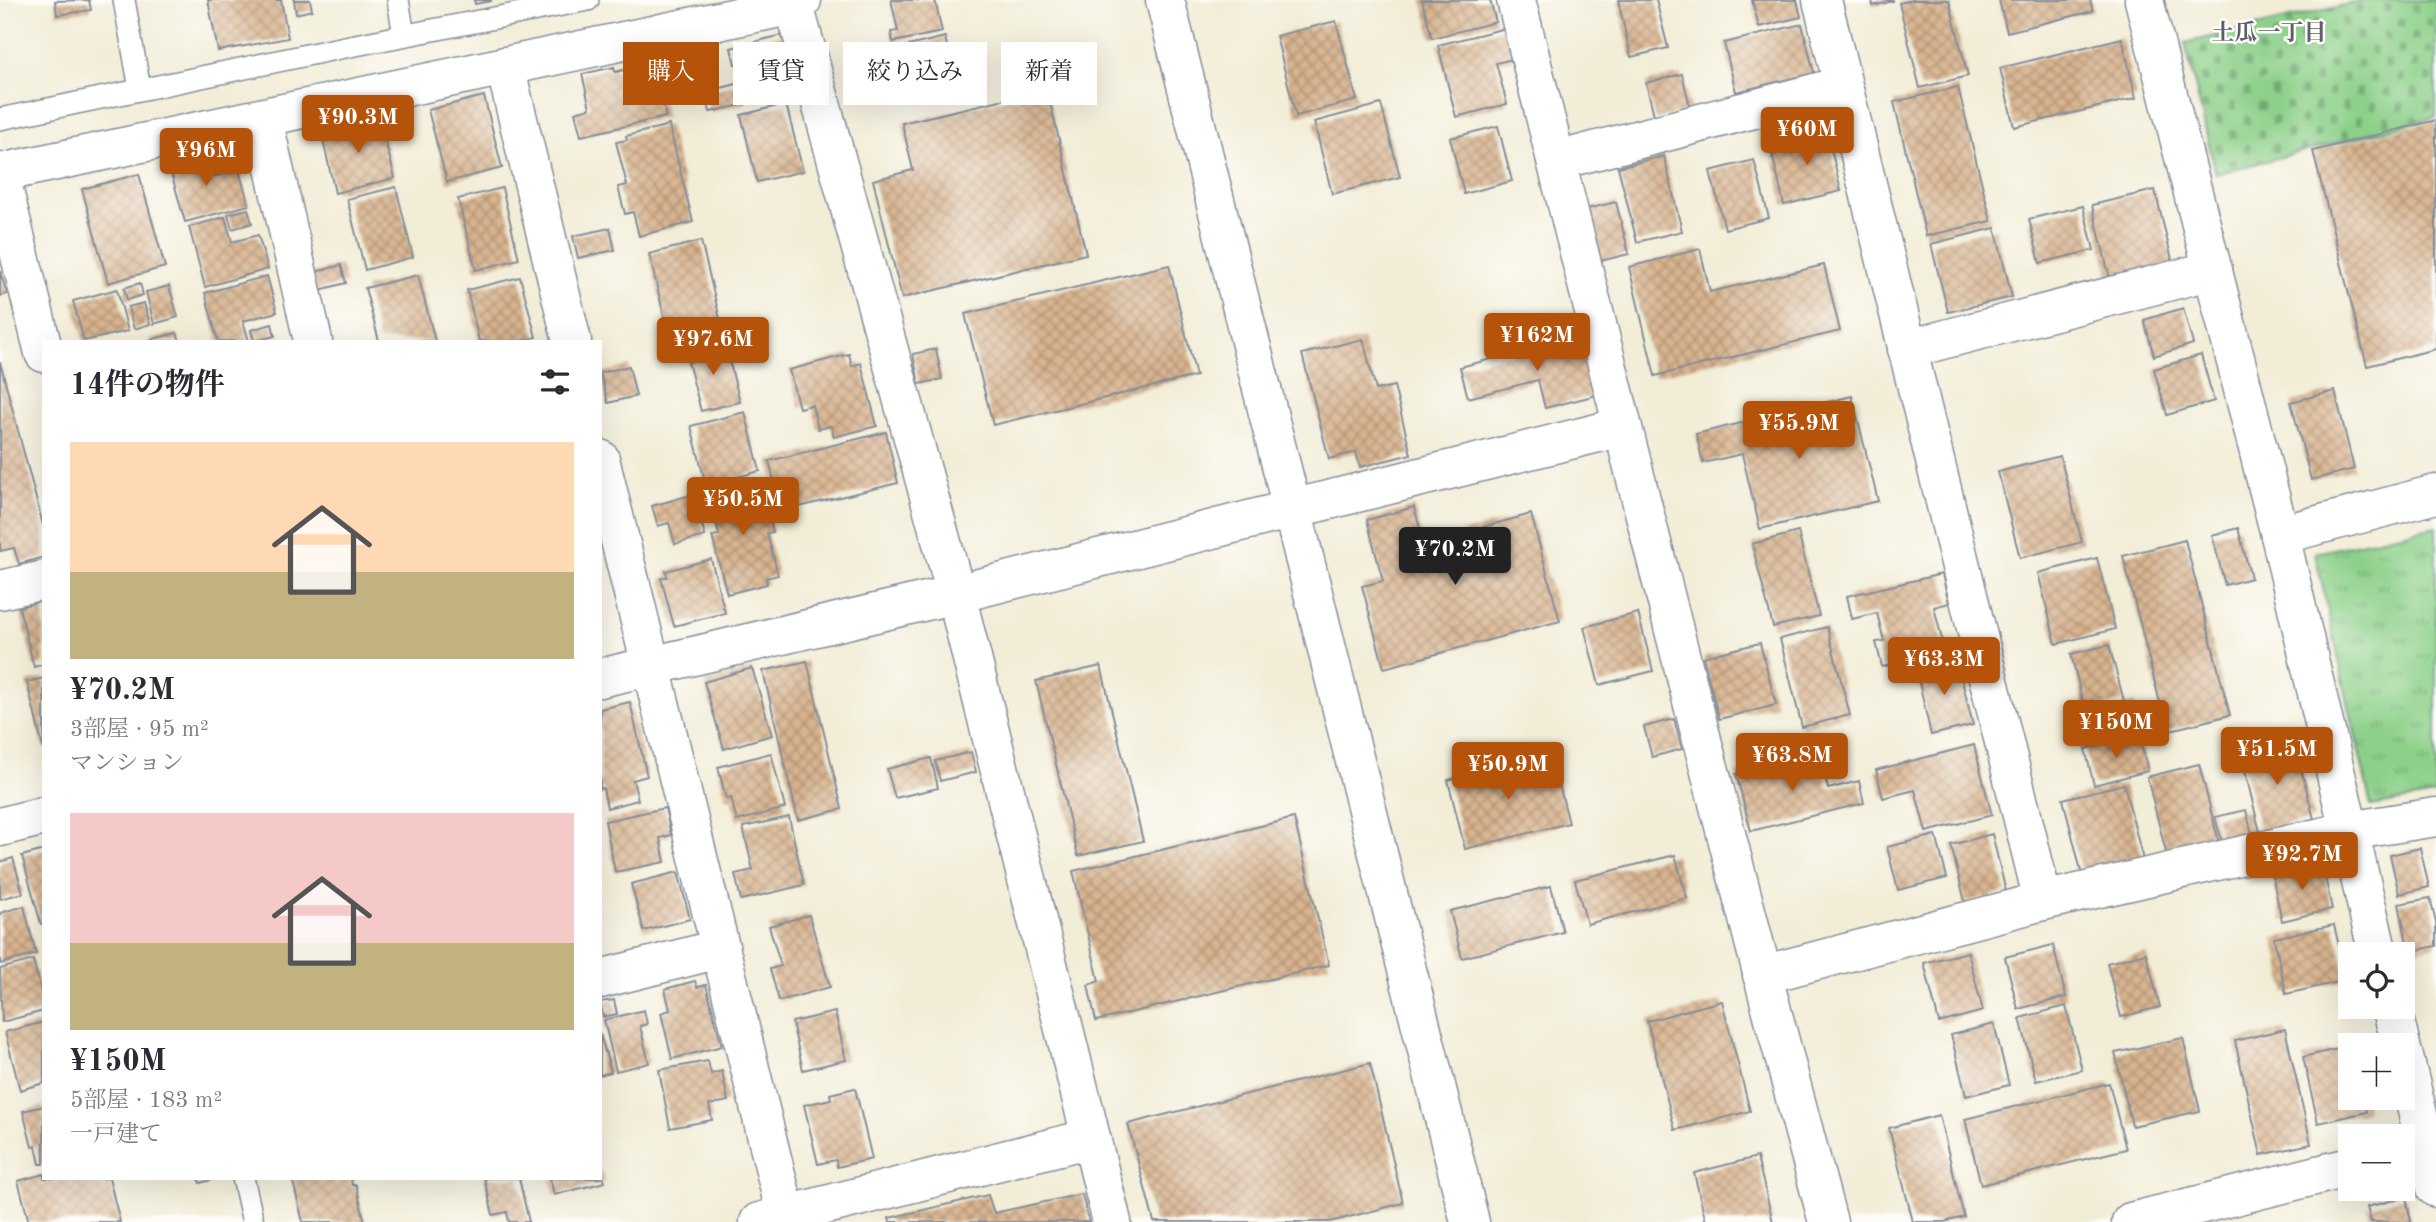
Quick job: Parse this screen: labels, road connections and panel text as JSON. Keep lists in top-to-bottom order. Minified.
{"districts":["土瓜一丁目"],"page":{"chip":["購入","賃貸","絞り込み","新着"],"price":["¥90.3M","¥60M","¥96M","¥162M","¥97.6M","¥55.9M","¥50.5M","¥70.2M","¥63.3M","¥150M","¥51.5M","¥63.8M","¥50.9M","¥92.7M"],"heading":"14件の物件","list":[{"name":"¥70.2M","note":"3部屋 · 95 m² · マンション"},{"name":"¥150M","note":"5部屋 · 183 m² · 一戸建て"}],"map_buttons":["+","−"]}}
